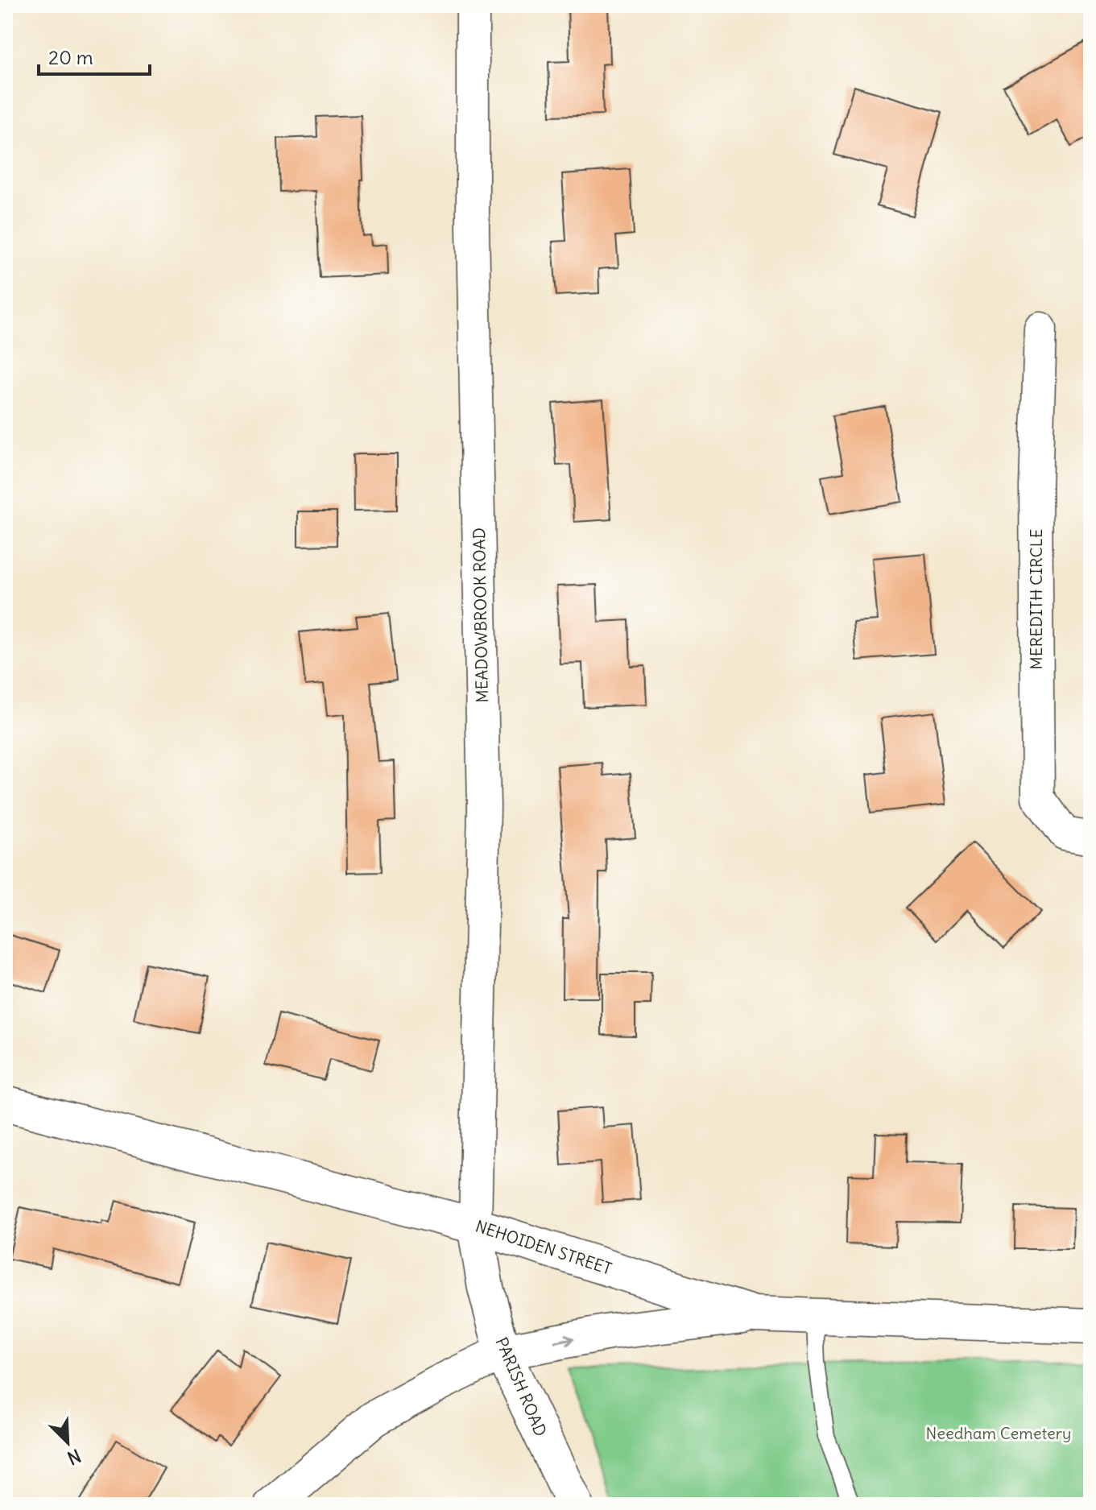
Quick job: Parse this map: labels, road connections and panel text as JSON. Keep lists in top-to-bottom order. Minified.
{"streets":{"street":["MEREDITH CIRCLE","MEADOWBROOK ROAD","NEHOIDEN STREET","PARISH ROAD"]},"crossings":[["MEADOWBROOK ROAD","NEHOIDEN STREET"],["MEADOWBROOK ROAD","PARISH ROAD"],["NEHOIDEN STREET","PARISH ROAD"]],"parks":["Needham Cemetery"],"scale_bar":"20 m","north":"bottom right"}
